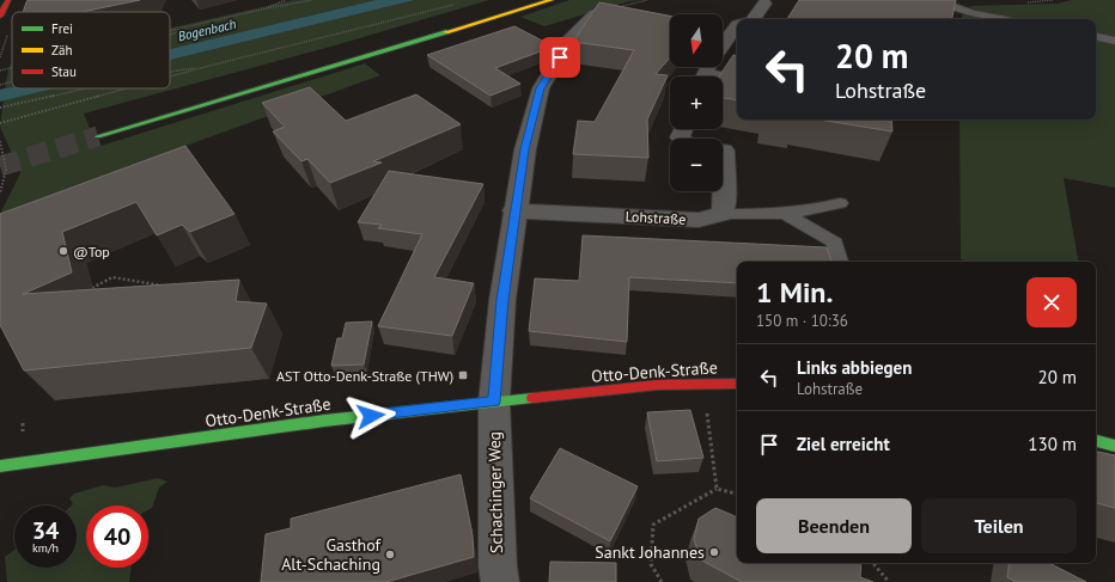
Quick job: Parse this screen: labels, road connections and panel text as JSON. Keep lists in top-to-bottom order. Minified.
{"streets":{"main road":["Otto-Denk-Straße"],"street":["Lohstraße","Schachinger Weg"]},"crossings":[["Otto-Denk-Straße","Schachinger Weg"]],"water":["Bogenbach"],"places":{"other":["@Top","Sankt Johannes","Gasthof Alt-Schaching"],"transit":["AST Otto-Denk-Straße (THW)"]},"legend":["Frei","Zäh","Stau"],"north":"bottom","page":{"map_buttons":["+","−"],"turn":["20 m","Lohstraße"],"heading":["1 Min.","150 m · 10:36"],"list":[{"name":"Links abbiegen","note":"Lohstraße","value":"20 m"},{"name":"Ziel erreicht","value":"130 m"}],"buttons":["Beenden","Teilen"],"speed":"34 km/h","limit":"40"}}
